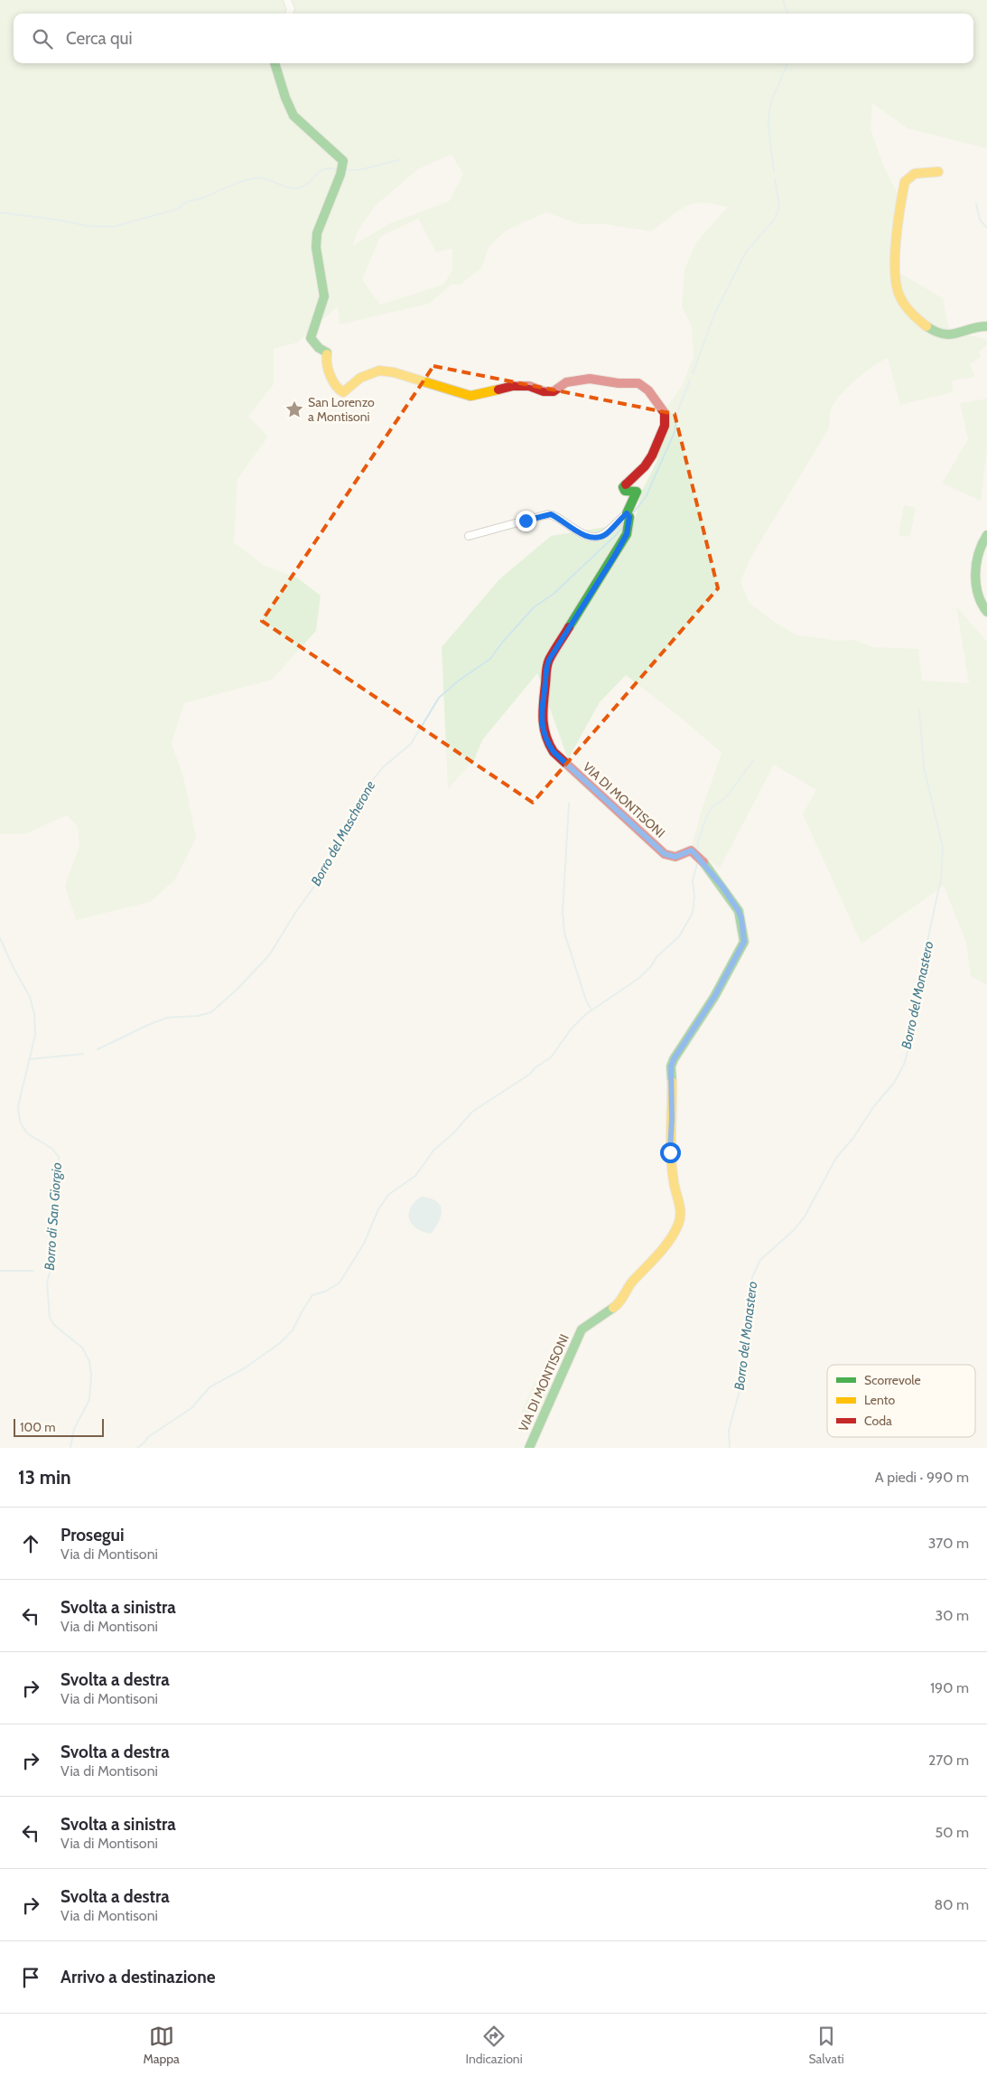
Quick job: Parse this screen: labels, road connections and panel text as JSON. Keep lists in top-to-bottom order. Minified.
{"streets":{"street":["VIA DI MONTISONI"]},"water":["Borro del Mascherone","Borro del Monastero","Borro di San Giorgio"],"places":{"place":["San Lorenzo a Montisoni"]},"legend":["Scorrevole","Lento","Coda"],"scale_bar":"100 m","page":{"search":"Cerca qui","scale":"100 m","heading":["13 min","A piedi · 990 m"],"list":[["Prosegui","Via di Montisoni","370 m"],["Svolta a sinistra","Via di Montisoni","30 m"],["Svolta a destra","Via di Montisoni","190 m"],["Svolta a destra","Via di Montisoni","270 m"],["Svolta a sinistra","Via di Montisoni","50 m"],["Svolta a destra","Via di Montisoni","80 m"],"Arrivo a destinazione"],"nav":["Mappa","Indicazioni","Salvati"]}}
